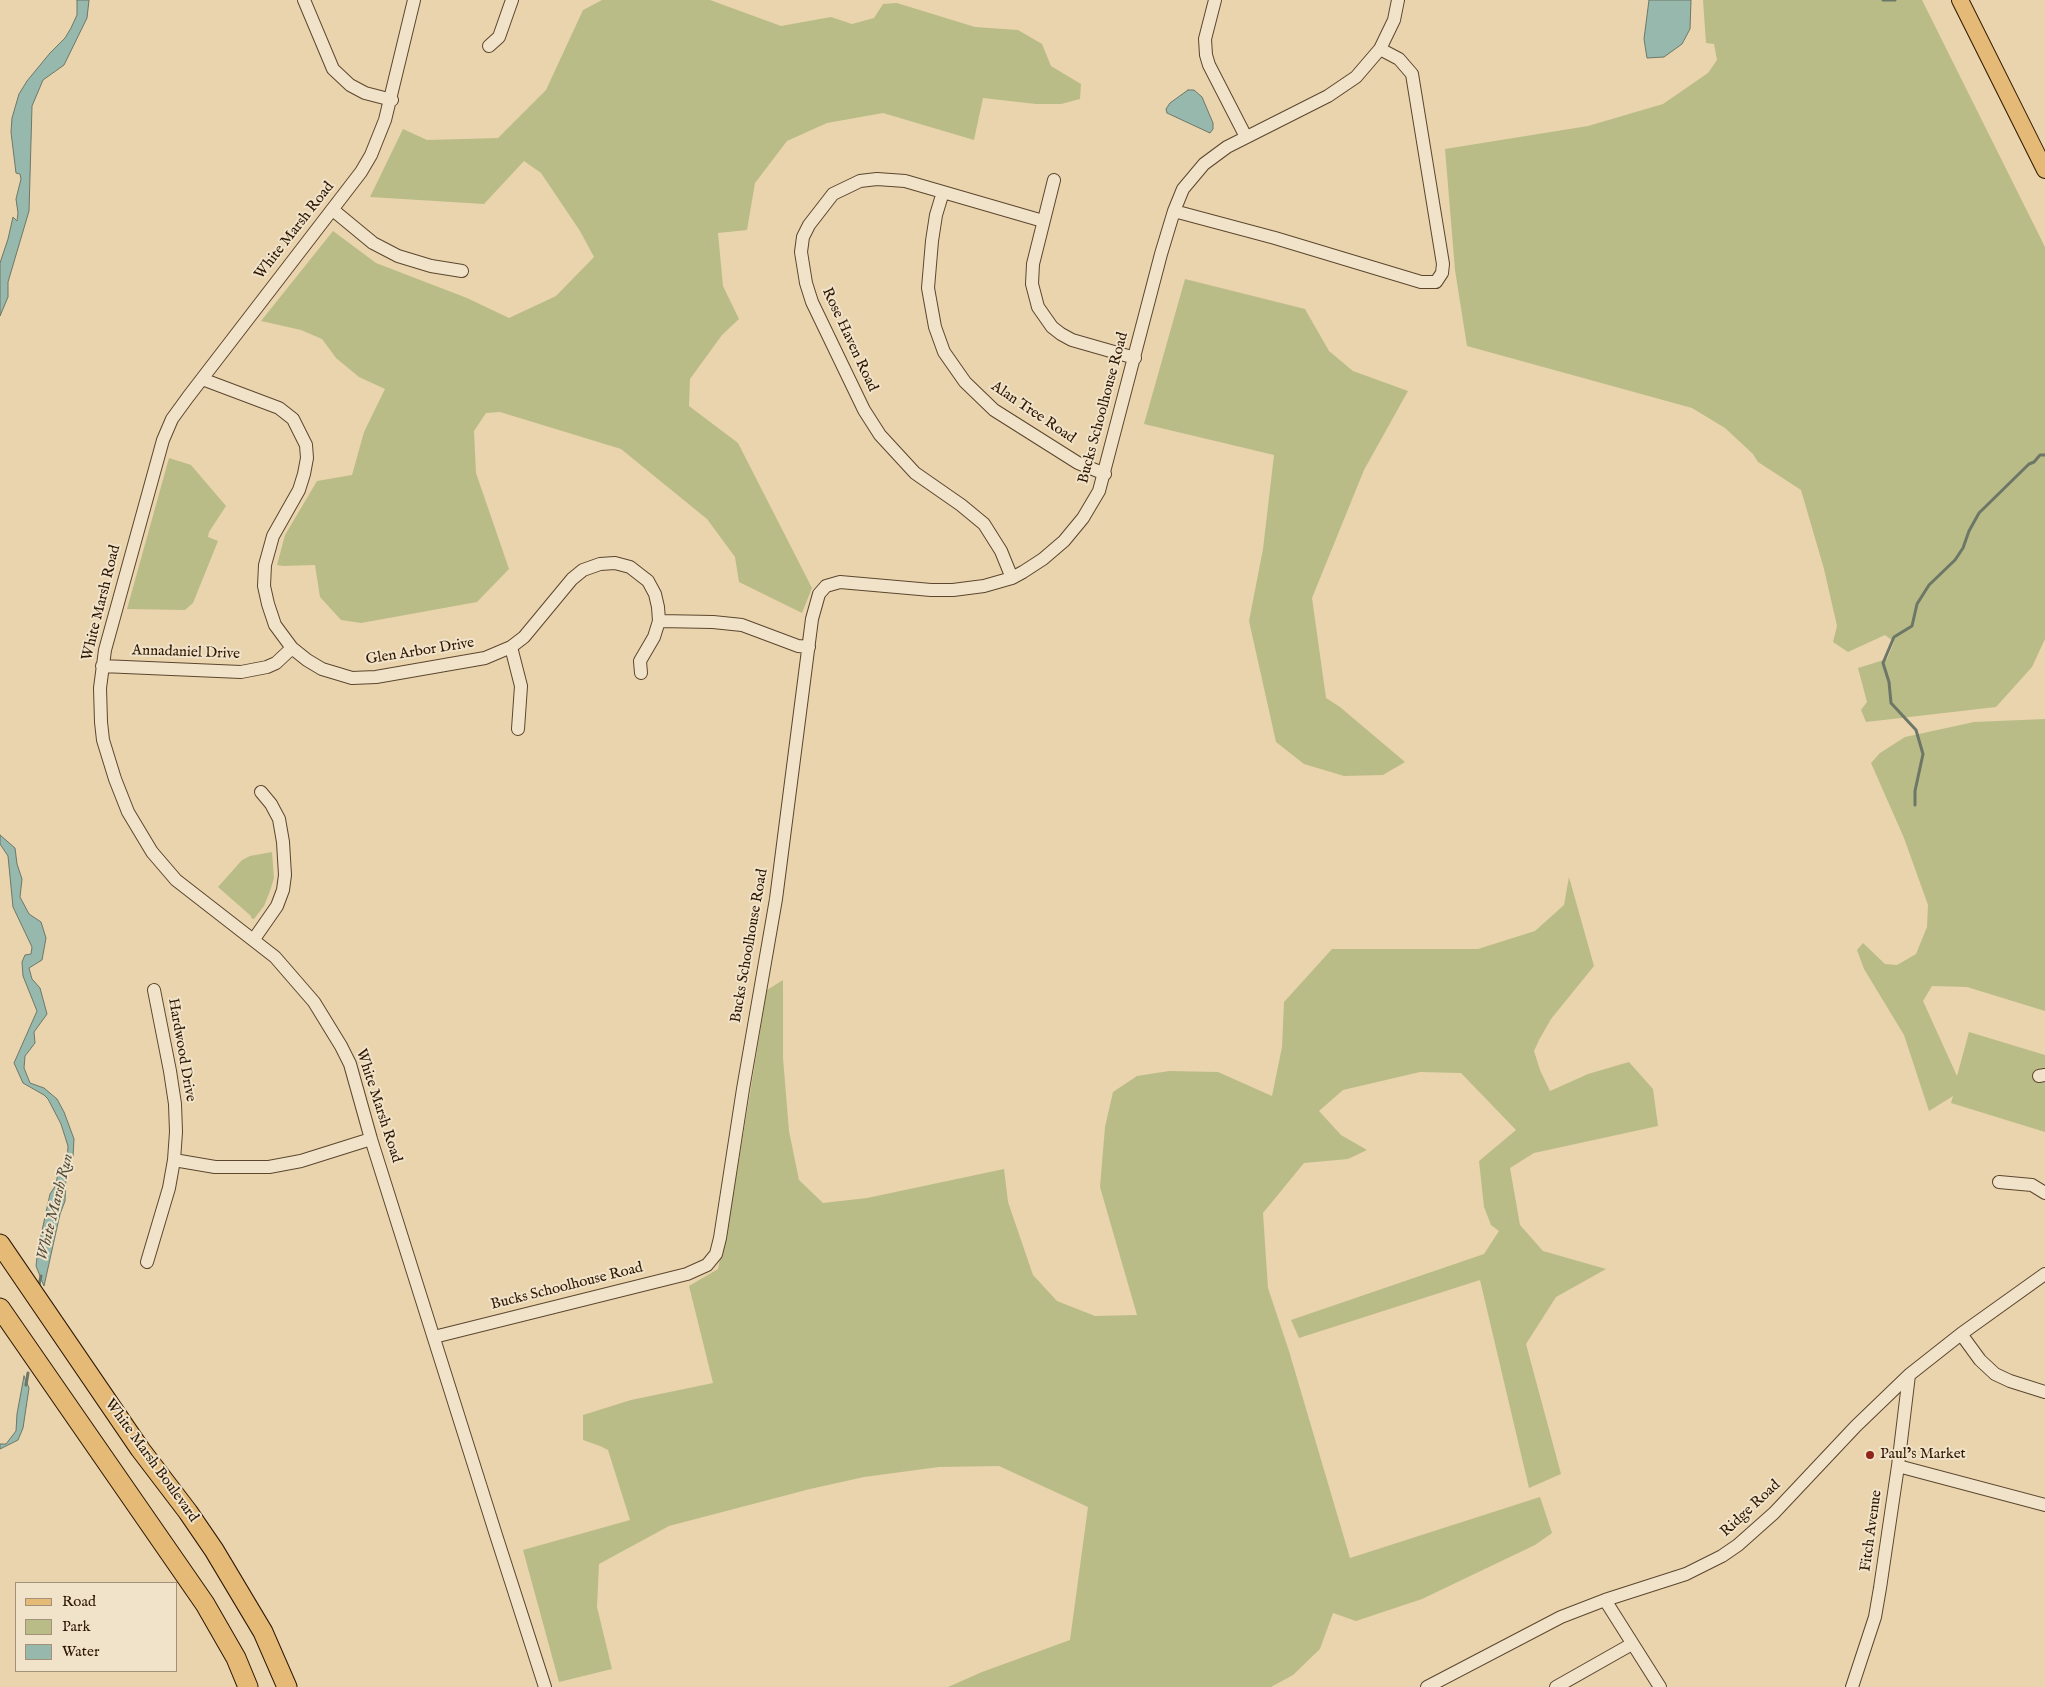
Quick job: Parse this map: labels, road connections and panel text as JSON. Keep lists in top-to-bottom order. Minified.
{"streets":{"highway":["White Marsh Boulevard"],"street":["White Marsh Road","Rose Haven Road","Bucks Schoolhouse Road","Alan Tree Road","Glen Arbor Drive","Annadaniel Drive","Hardwood Drive","Ridge Road","Fitch Avenue"]},"crossings":[["White Marsh Road","Bucks Schoolhouse Road"],["White Marsh Road","Glen Arbor Drive"],["White Marsh Road","Annadaniel Drive"],["Rose Haven Road","Bucks Schoolhouse Road"],["Rose Haven Road","Alan Tree Road"],["Bucks Schoolhouse Road","Alan Tree Road"],["Glen Arbor Drive","Annadaniel Drive"],["Ridge Road","Fitch Avenue"]],"water":["White Marsh Run"],"places":["Paul’s Market"],"legend":["Road","Park","Water"]}
